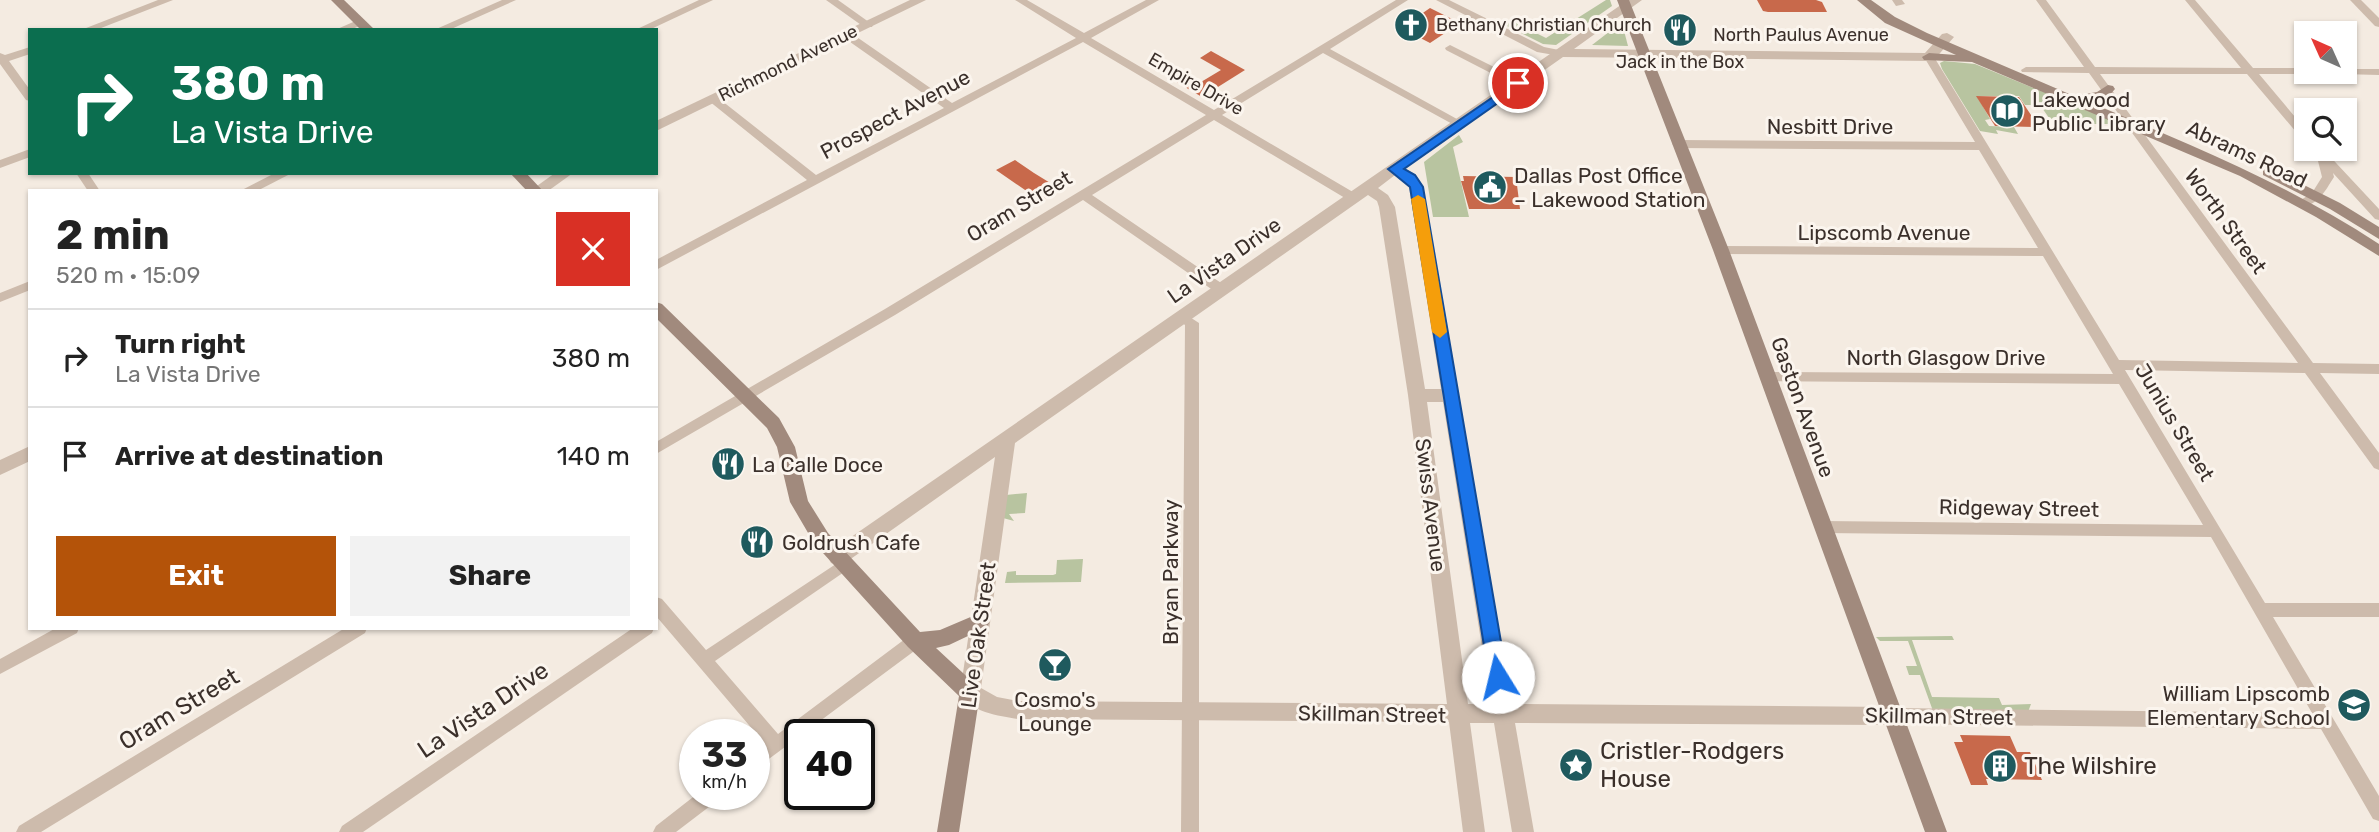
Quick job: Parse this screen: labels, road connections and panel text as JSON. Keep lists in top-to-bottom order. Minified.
{"streets":{"main road":["Abrams Road","Gaston Avenue","Live Oak Street","Skillman Street"],"street":["North Paulus Avenue","Richmond Avenue","Empire Drive","Prospect Avenue","Nesbitt Drive","Oram Street","Worth Street","Lipscomb Avenue","La Vista Drive","North Glasgow Drive","Junius Street","Swiss Avenue","Ridgeway Street","Bryan Parkway"]},"crossings":[["North Paulus Avenue","La Vista Drive"],["North Paulus Avenue","Gaston Avenue"],["North Paulus Avenue","Junius Street"],["Empire Drive","Prospect Avenue"],["Empire Drive","Oram Street"],["Empire Drive","La Vista Drive"],["Empire Drive","Swiss Avenue"],["Nesbitt Drive","Gaston Avenue"],["Nesbitt Drive","Junius Street"],["Abrams Road","Worth Street"],["Oram Street","Skillman Street"],["Lipscomb Avenue","Gaston Avenue"],["Lipscomb Avenue","Junius Street"],["La Vista Drive","Gaston Avenue"],["La Vista Drive","Swiss Avenue"],["La Vista Drive","Bryan Parkway"],["La Vista Drive","Live Oak Street"],["La Vista Drive","Skillman Street"],["North Glasgow Drive","Gaston Avenue"],["North Glasgow Drive","Junius Street"],["Gaston Avenue","Ridgeway Street"],["Gaston Avenue","Skillman Street"],["Junius Street","Ridgeway Street"],["Junius Street","Skillman Street"],["Swiss Avenue","Skillman Street"],["Bryan Parkway","Skillman Street"],["Live Oak Street","Skillman Street"]],"places":{"church":["Bethany Christian Church"],"restaurant":["Jack in the Box","La Calle Doce","Goldrush Cafe"],"library":["Lakewood Public Library"],"public building":["Dallas Post Office – Lakewood Station"],"bar":["Cosmo's Lounge"],"school or university":["William Lipscomb Elementary School"],"place":["Cristler-Rodgers House"],"building":["The Wilshire"]},"north":"top left","page":{"turn":["380 m","La Vista Drive"],"heading":["2 min","520 m · 15:09"],"list":[{"name":"Turn right","note":"La Vista Drive","value":"380 m"},{"name":"Arrive at destination","value":"140 m"}],"buttons":["Exit","Share"],"speed":"33 km/h","limit":"40"}}
